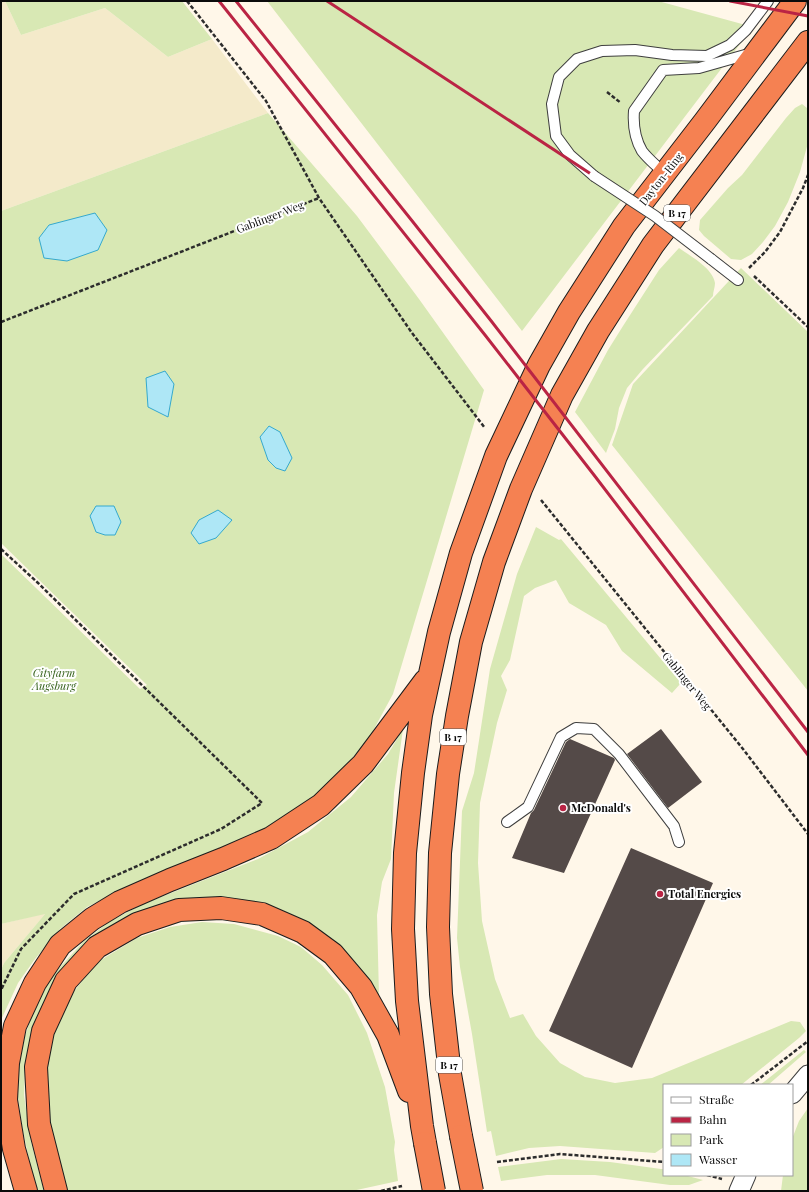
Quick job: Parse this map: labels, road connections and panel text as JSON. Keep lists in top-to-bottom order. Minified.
{"streets":{"highway":["Dayton-Ring","B 17"],"path":["Gablinger Weg"]},"parks":["Cityfarm Augsburg"],"places":["McDonald's","Total Energies"],"legend":["Straße","Bahn","Park","Wasser"]}
